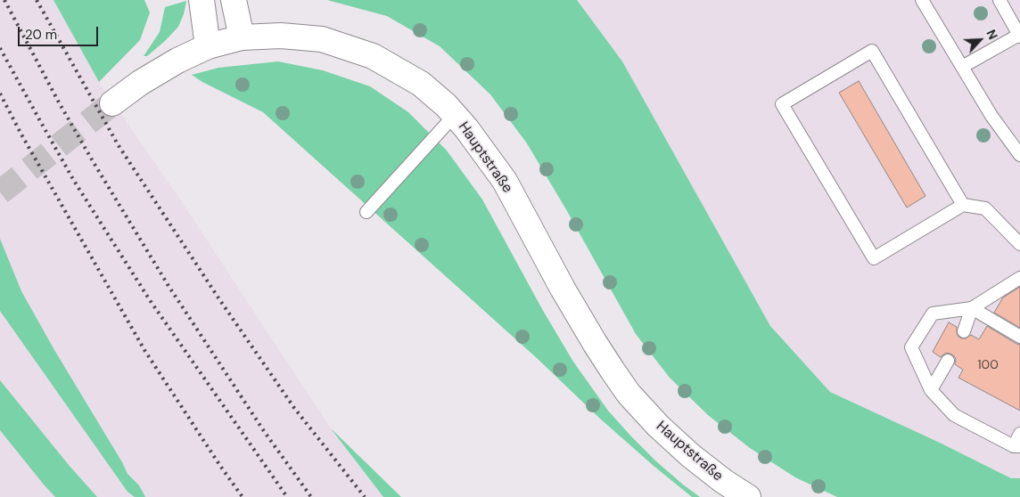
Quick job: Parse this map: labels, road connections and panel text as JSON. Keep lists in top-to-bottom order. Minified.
{"streets":{"main road":["Hauptstraße"]},"house_numbers":["100"],"scale_bar":"20 m","north":"top right"}
